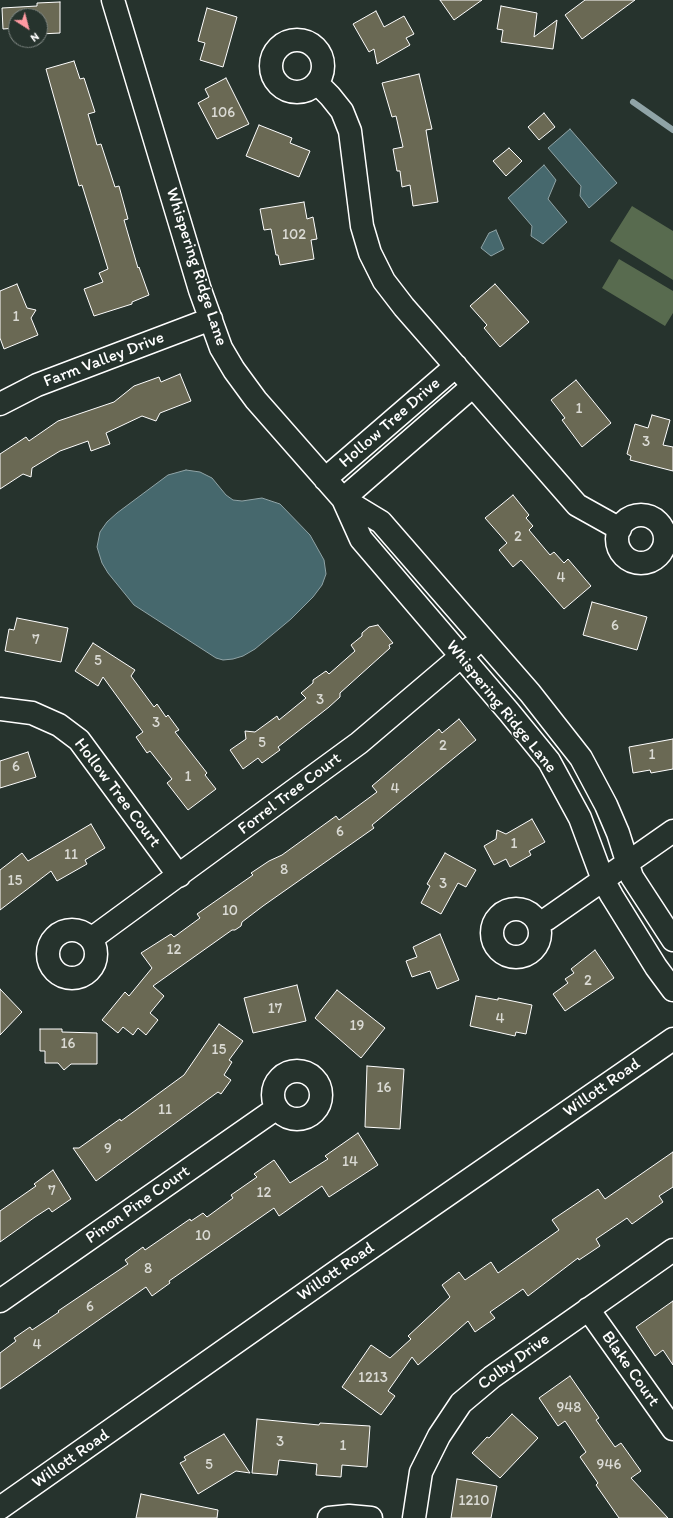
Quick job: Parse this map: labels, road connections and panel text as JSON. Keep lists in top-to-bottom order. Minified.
{"streets":{"street":["Whispering Ridge Lane","Farm Valley Drive","Hollow Tree Drive","Hollow Tree Court","Forrel Tree Court","Willott Road","Pinon Pine Court","Colby Drive","Blake Court"]},"crossings":[["Whispering Ridge Lane","Farm Valley Drive"],["Whispering Ridge Lane","Hollow Tree Drive"],["Whispering Ridge Lane","Forrel Tree Court"],["Hollow Tree Court","Forrel Tree Court"],["Colby Drive","Blake Court"]],"house_numbers":["106","102","1","1","3","2","4","6","7","5","3","3","5","2","1","6","1","4","6","1","11","8","15","3","10","12","2","17","4","19","16","15","16","11","9","14","7","12","10","8","6","4","1213","948","3","1","5","946","1210"],"north":"bottom right"}
